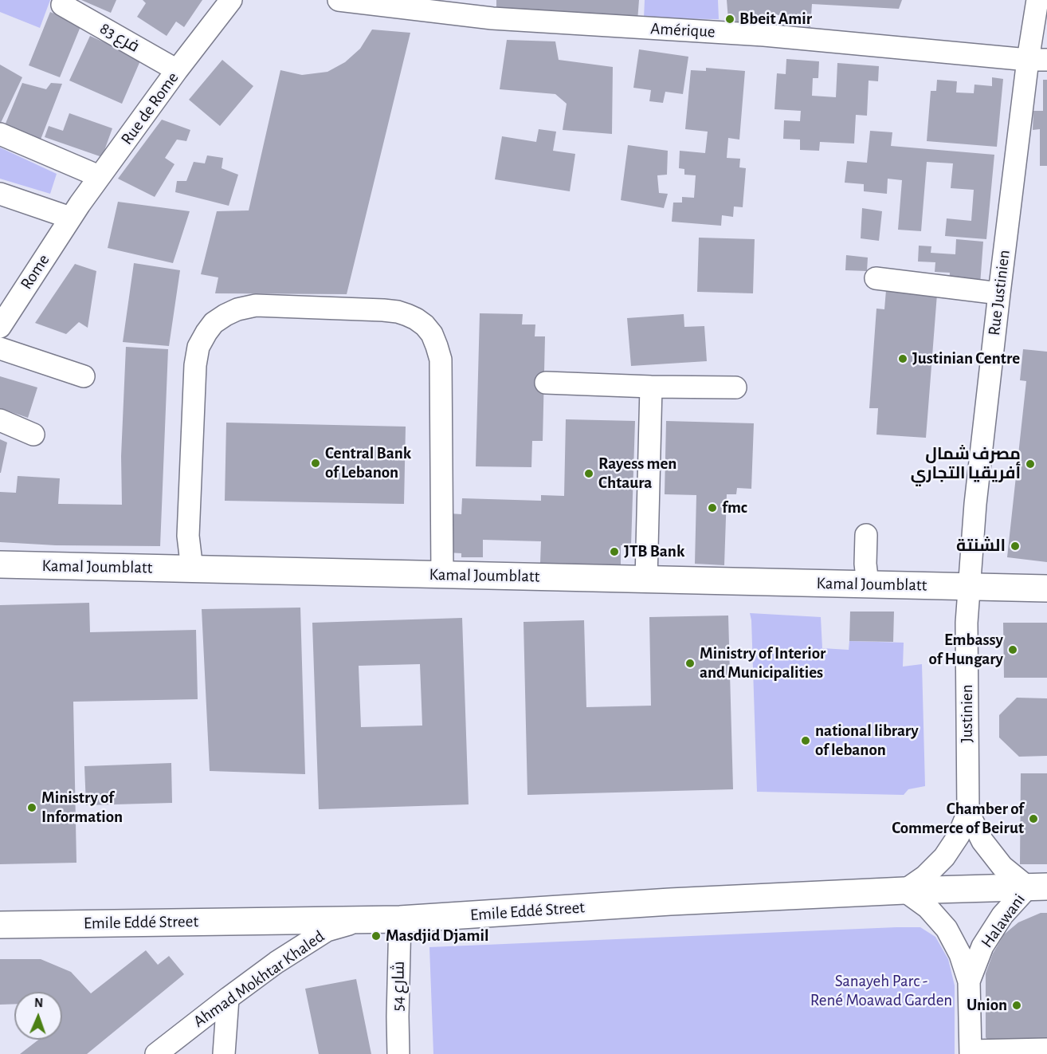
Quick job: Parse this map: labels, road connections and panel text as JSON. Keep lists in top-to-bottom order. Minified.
{"streets":{"main road":["Kamal Joumblatt","Emile Eddé Street"],"street":["Amérique","فرع 83","Rue de Rome","Rome","Rue Justinien","Justinien","Halawani","Ahmad Mokhtar Khaled","شارع 54"]},"crossings":[["Amérique","Rue Justinien"],["فرع 83","Rue de Rome"],["Rue de Rome","Rome"],["Rue Justinien","Kamal Joumblatt"],["Rue Justinien","Justinien"],["Kamal Joumblatt","Justinien"],["Justinien","Emile Eddé Street"],["Justinien","Halawani"],["Emile Eddé Street","Halawani"],["Emile Eddé Street","Ahmad Mokhtar Khaled"],["Emile Eddé Street","شارع 54"]],"parks":["Sanayeh Parc - René Moawad Garden"],"places":["Bbeit Amir","Justinian Centre","Central Bank of Lebanon","مصرف شمال أفريقيا التجاري","Rayess men Chtaura","fmc","الشنتة","JTB Bank","Embassy of Hungary","Ministry of Interior and Municipalities","national library of lebanon","Ministry of Information","Chamber of Commerce of Beirut","Masdjid Djamil","Union"],"north":"top"}
